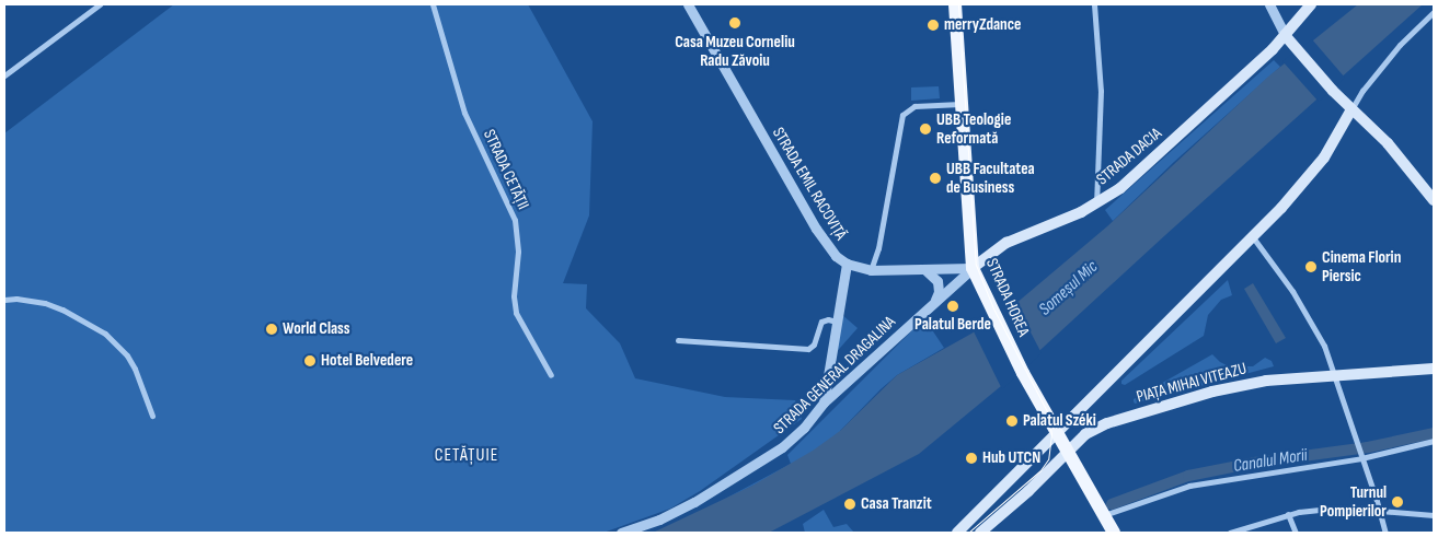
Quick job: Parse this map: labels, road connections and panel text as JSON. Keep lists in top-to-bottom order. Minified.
{"streets":{"main road":["STRADA DACIA","STRADA HOREA","PIAȚA MIHAI VITEAZU"],"street":["STRADA CETĂȚII","STRADA EMIL RACOVIȚĂ","STRADA GENERAL DRAGALINA"]},"crossings":[["STRADA DACIA","STRADA EMIL RACOVIȚĂ"],["STRADA DACIA","STRADA HOREA"],["STRADA DACIA","STRADA GENERAL DRAGALINA"],["STRADA EMIL RACOVIȚĂ","STRADA HOREA"],["STRADA EMIL RACOVIȚĂ","STRADA GENERAL DRAGALINA"],["STRADA HOREA","STRADA GENERAL DRAGALINA"],["STRADA HOREA","PIAȚA MIHAI VITEAZU"]],"districts":["CETĂȚUIE"],"water":["Someșul Mic","Canalul Morii"],"places":["Casa Muzeu Corneliu Radu Zăvoiu","merryZdance","UBB Teologie Reformată","UBB Facultatea de Business","Cinema Florin Piersic","Palatul Berde","World Class","Hotel Belvedere","Palatul Széki","Hub UTCN","Turnul Pompierilor","Casa Tranzit"]}
